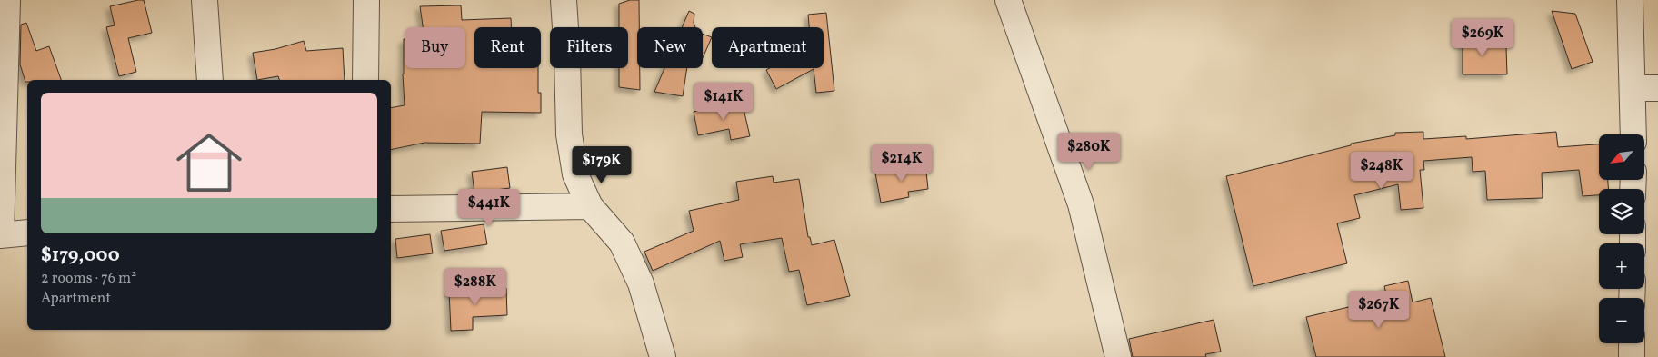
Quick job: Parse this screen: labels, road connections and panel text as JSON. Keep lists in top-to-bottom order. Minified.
{"north":"bottom left","page":{"price":["$269K","$141K","$280K","$214K","$179K","$248K","$441K","$288K","$267K"],"chip":["Buy","Rent","Filters","New","Apartment"],"list":[{"name":"$179,000","note":"2 rooms · 76 m² · Apartment"}],"map_buttons":["+","−"]}}
